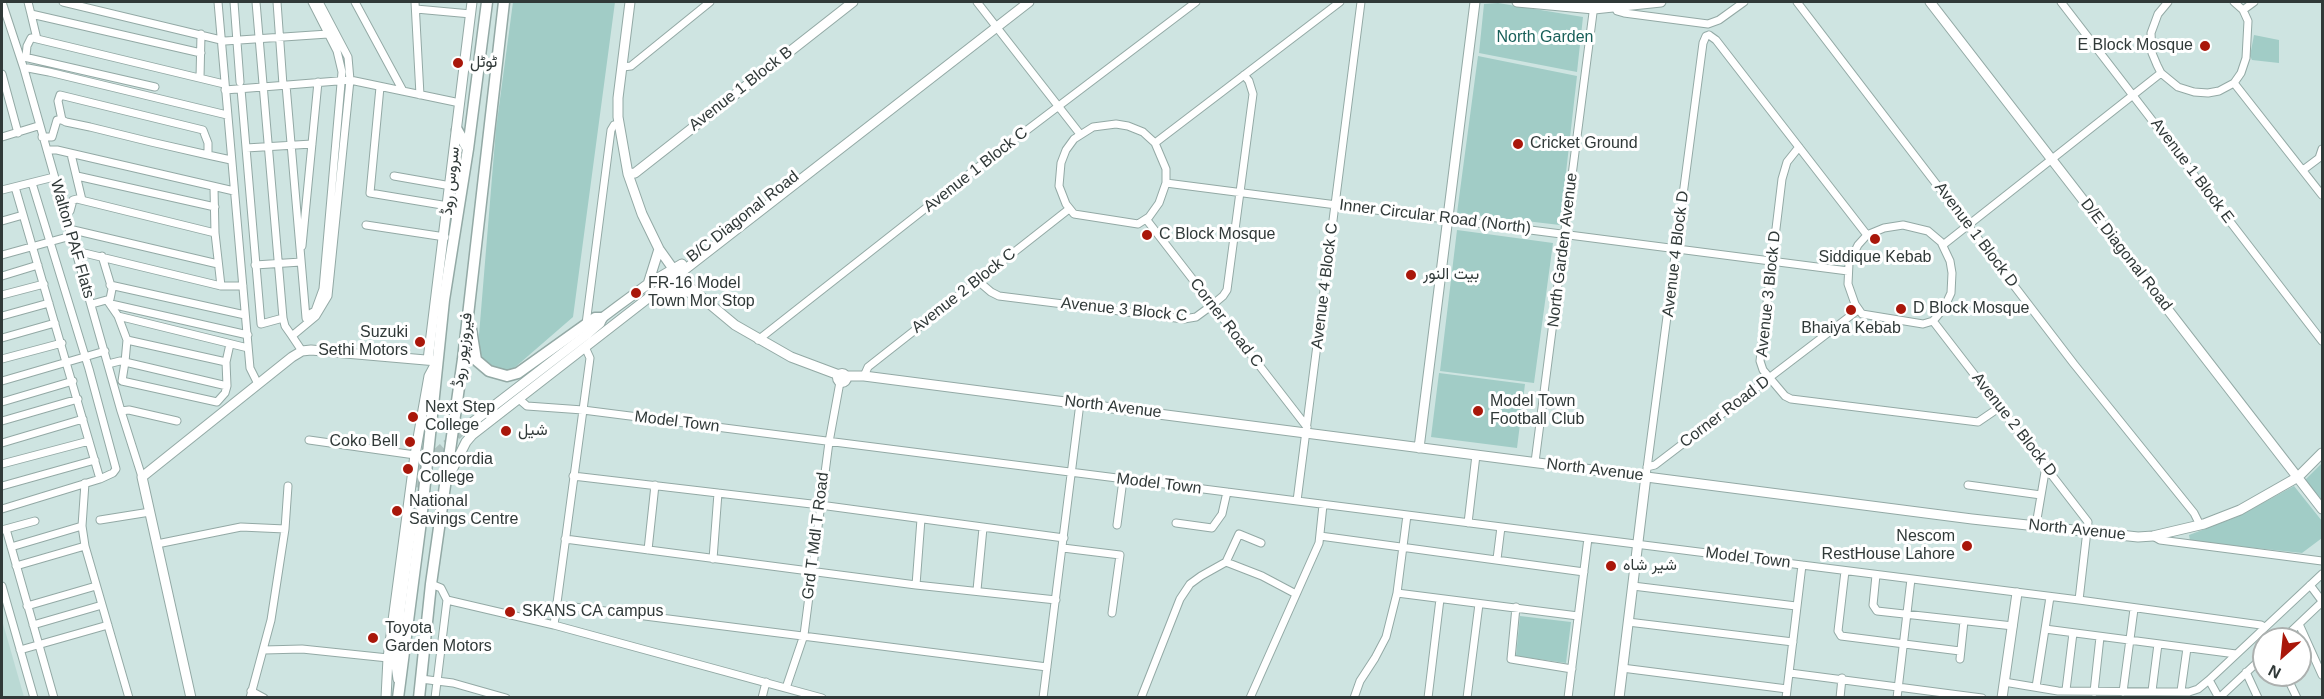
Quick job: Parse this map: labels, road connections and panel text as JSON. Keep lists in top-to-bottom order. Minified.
{"streets":{"main road":["فیروزپور روڈ"],"street":["Avenue 1 Block B","Avenue 1 Block C","Avenue 1 Block E","سروس روڈ","B/C Diagonal Road","Inner Circular Road (North)","Avenue 1 Block D","Walton PAF Flats","North Garden Avenue","Avenue 4 Block D","D/E Diagonal Road","Avenue 4 Block C","Avenue 2 Block C","Avenue 3 Block D","Avenue 3 Block C","Corner Road C","North Avenue","Corner Road D","Model Town","Avenue 2 Block D","Grd T Mdl T Road"]},"crossings":[["سروس روڈ","فیروزپور روڈ"],["Inner Circular Road (North)","North Garden Avenue"],["Inner Circular Road (North)","Avenue 4 Block D"],["Inner Circular Road (North)","Avenue 4 Block C"],["Inner Circular Road (North)","Avenue 2 Block C"],["Inner Circular Road (North)","Avenue 3 Block D"],["Inner Circular Road (North)","Avenue 3 Block C"],["Inner Circular Road (North)","Corner Road C"],["Inner Circular Road (North)","Corner Road D"],["Inner Circular Road (North)","Avenue 2 Block D"],["Avenue 1 Block D","North Avenue"],["North Garden Avenue","North Avenue"],["Avenue 4 Block D","North Avenue"],["Avenue 4 Block D","Corner Road D"],["D/E Diagonal Road","North Avenue"],["Avenue 4 Block C","Corner Road C"],["Avenue 4 Block C","North Avenue"],["Avenue 4 Block C","Model Town"],["Avenue 2 Block C","Avenue 3 Block C"],["Avenue 2 Block C","Corner Road C"],["Avenue 2 Block C","North Avenue"],["Avenue 3 Block D","Corner Road D"],["Avenue 3 Block D","Avenue 2 Block D"],["Avenue 3 Block C","Corner Road C"],["Corner Road C","North Avenue"],["North Avenue","Corner Road D"],["North Avenue","Avenue 2 Block D"],["North Avenue","Grd T Mdl T Road"],["Corner Road D","Avenue 2 Block D"],["Model Town","Grd T Mdl T Road"]],"parks":["North Garden"],"places":["E Block Mosque","ٹوٹل","Cricket Ground","C Block Mosque","Siddique Kebab","بیت النور","FR-16 Model Town Mor Stop","D Block Mosque","Bhaiya Kebab","Suzuki Sethi Motors","Model Town Football Club","Next Step College","شیل","Coko Bell","Concordia College","National Savings Centre","Nescom RestHouse Lahore","شیر شاہ","SKANS CA campus","Toyota Garden Motors"],"north":"bottom left"}
